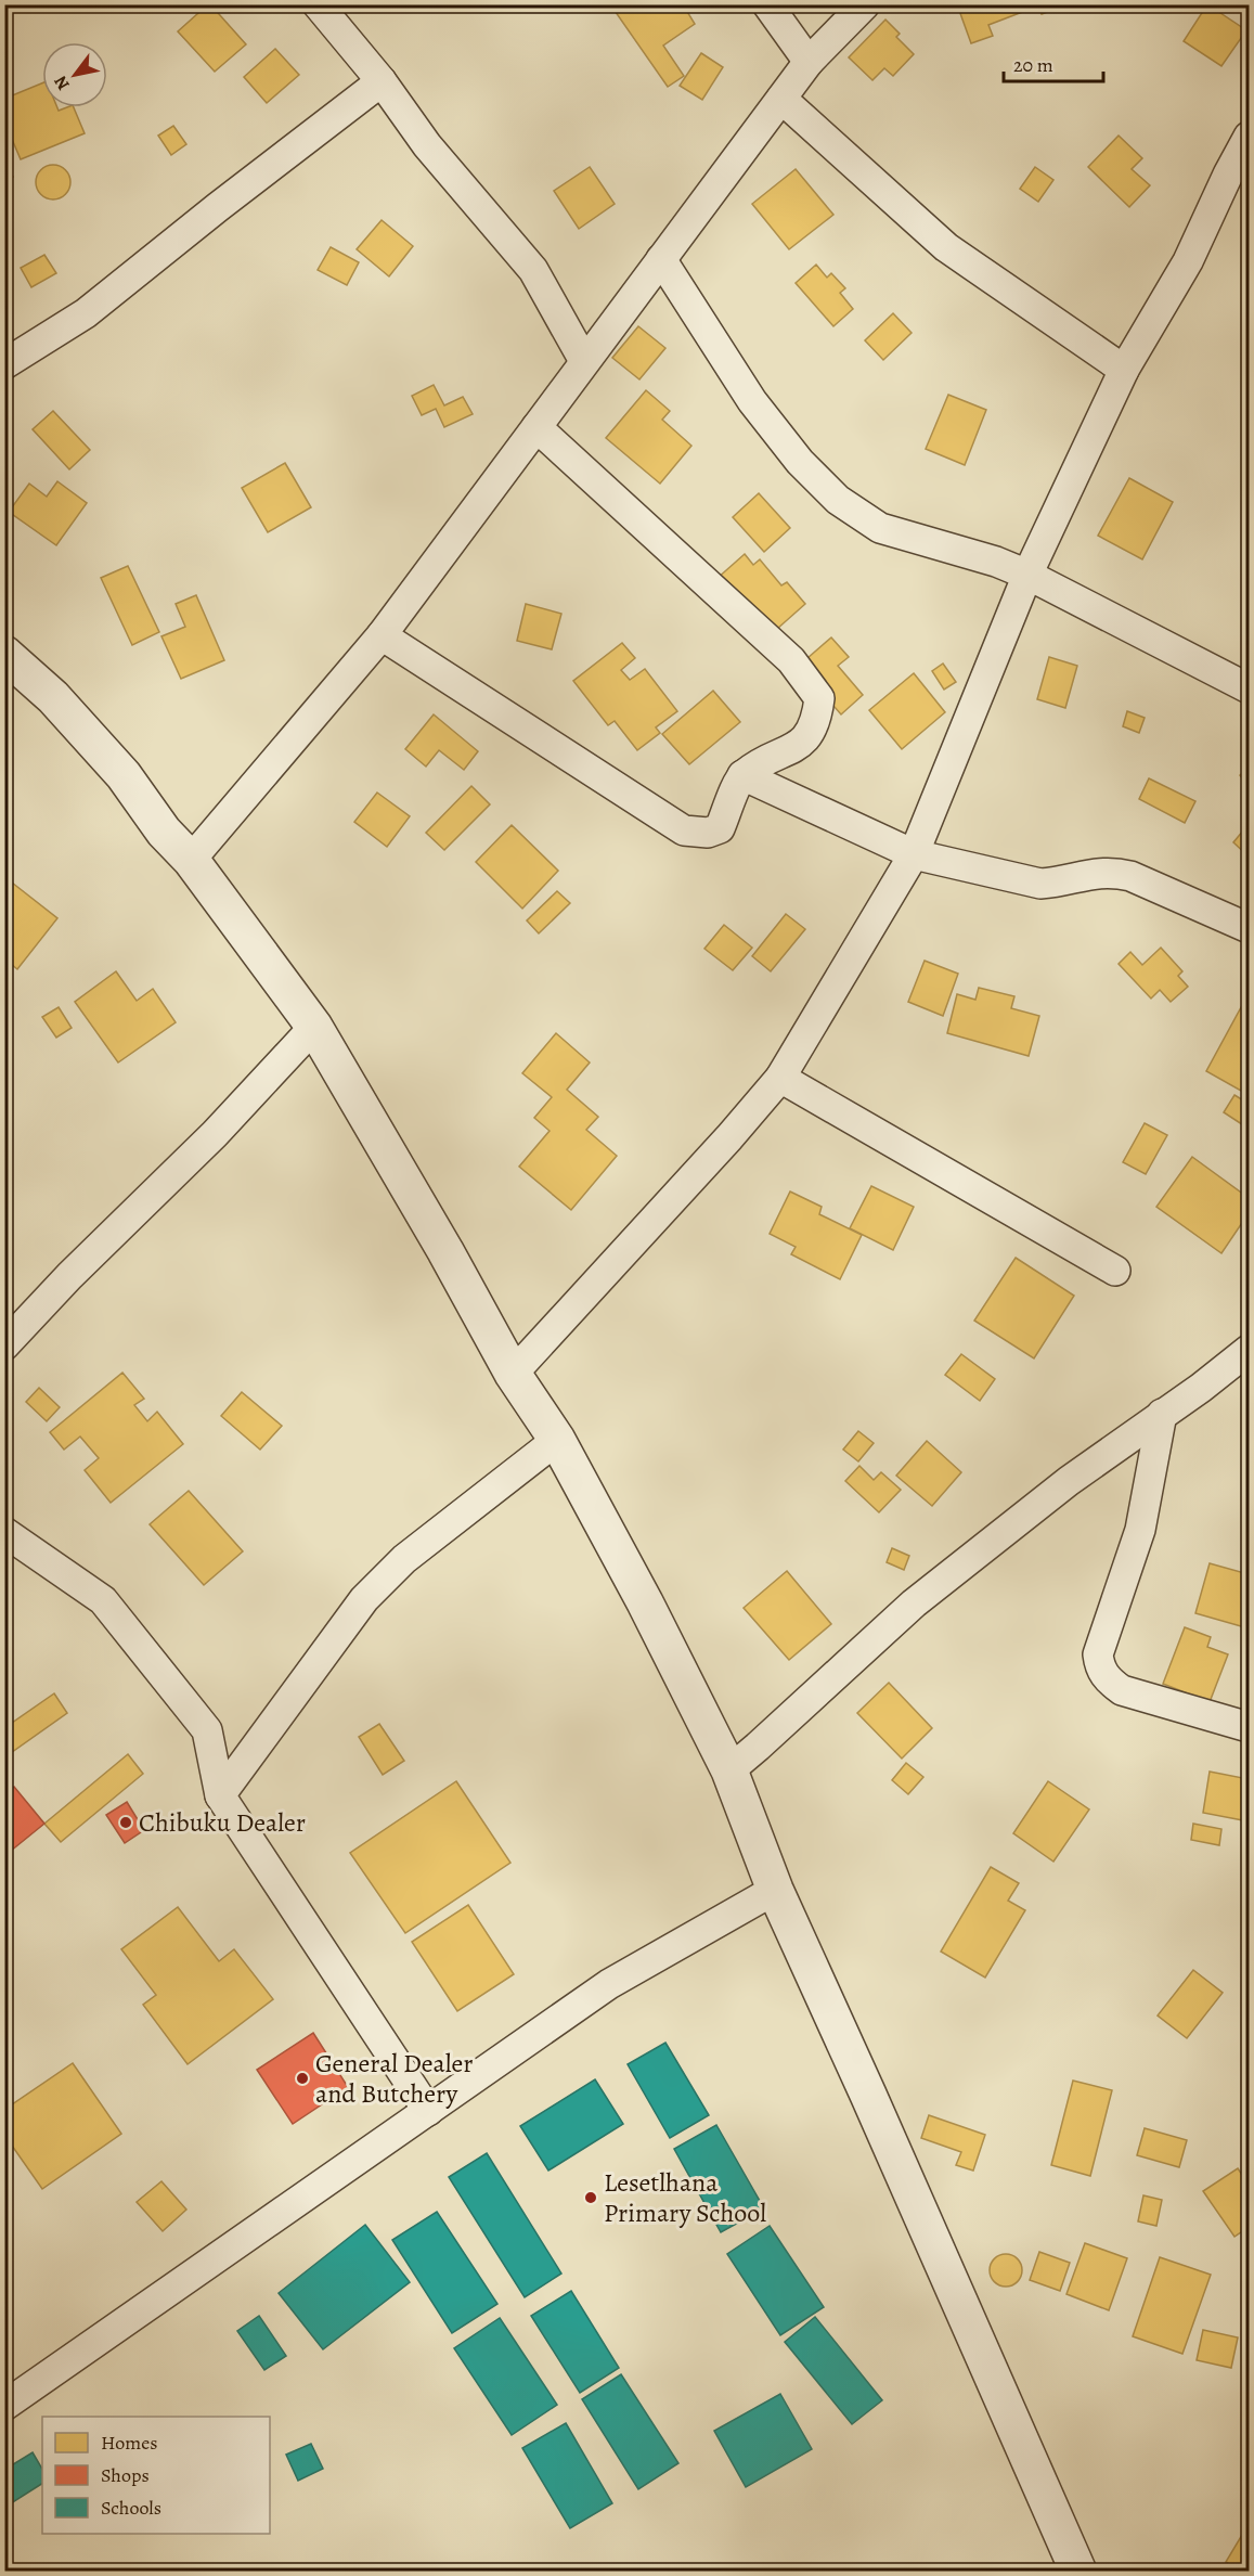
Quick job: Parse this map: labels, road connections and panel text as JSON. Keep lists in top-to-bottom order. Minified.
{"places":["Chibuku Dealer","General Dealer and Butchery","Lesetlhana Primary School"],"legend":["Homes","Shops","Schools"],"scale_bar":"20 m","north":"bottom left"}
